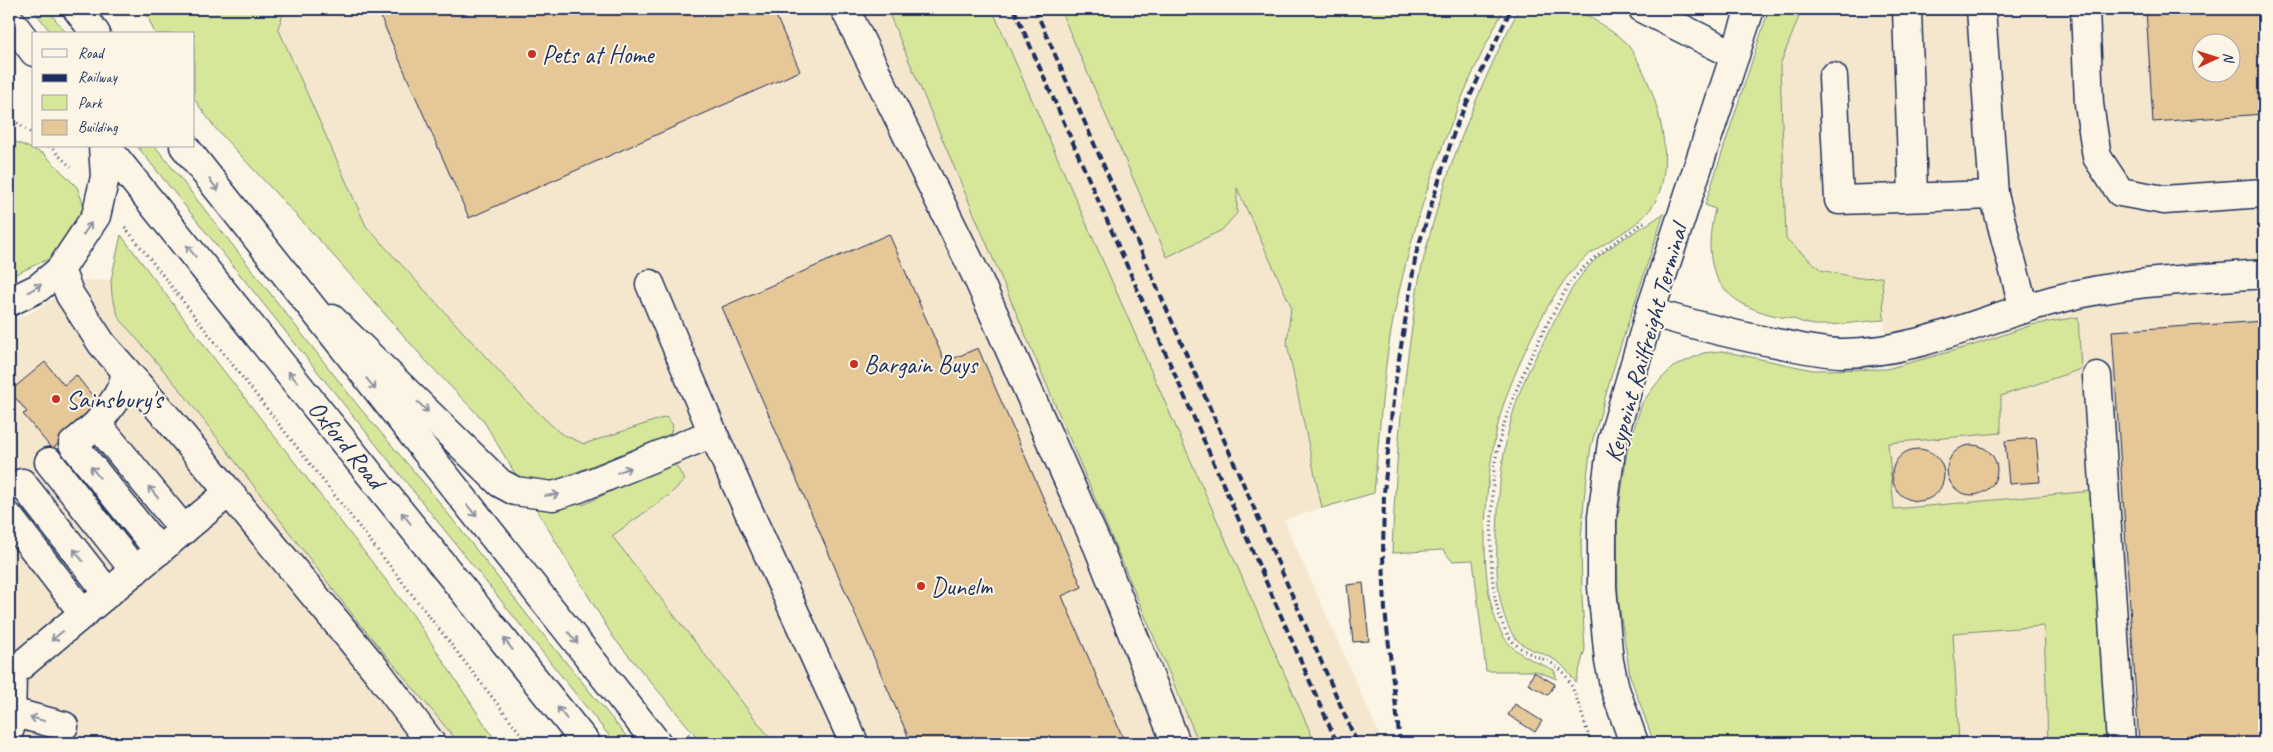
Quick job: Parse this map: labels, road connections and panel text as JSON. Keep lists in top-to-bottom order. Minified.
{"streets":{"main road":["Keypoint Railfreight Terminal","Oxford Road"]},"places":["Pets at Home","Bargain Buys","Sainsbury's","Dunelm"],"legend":["Road","Railway","Park","Building"],"north":"right"}
